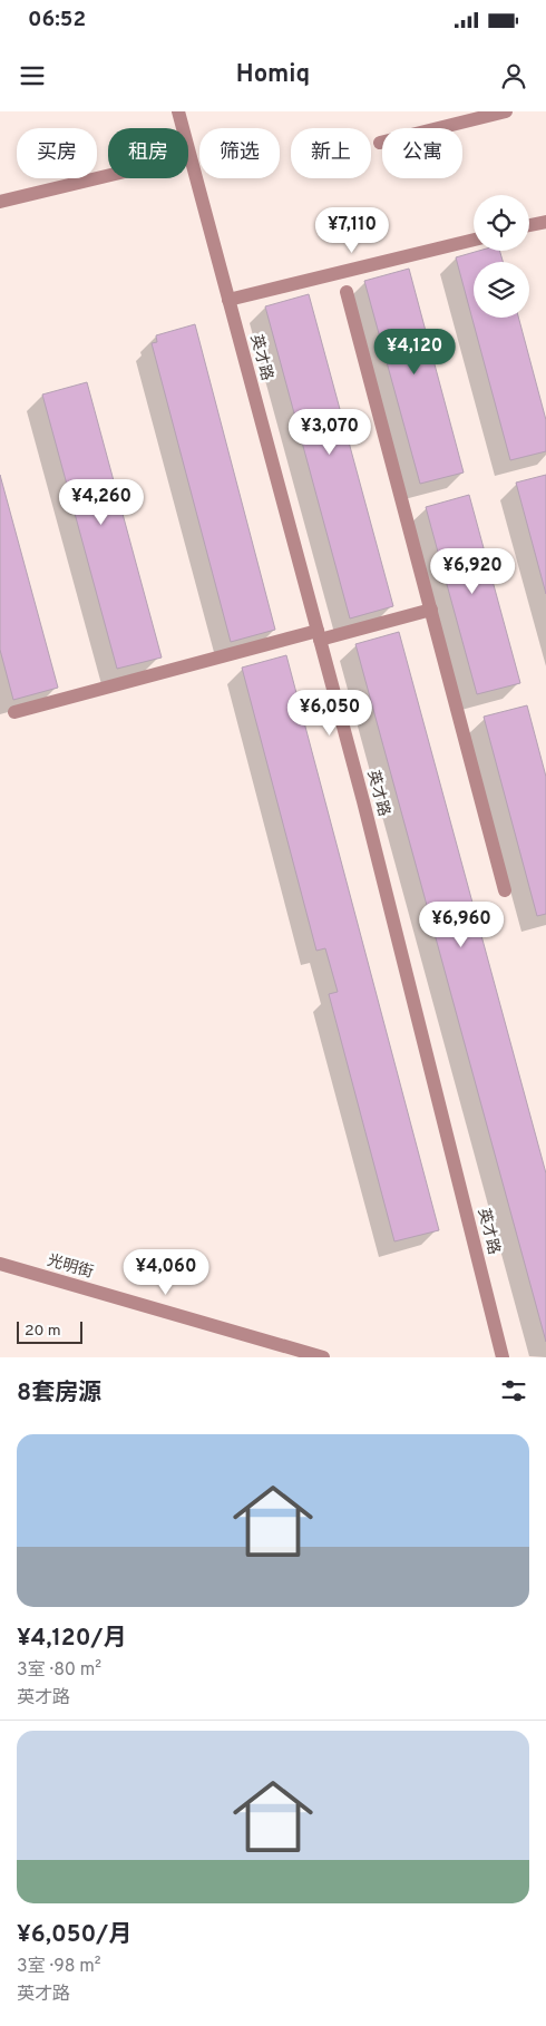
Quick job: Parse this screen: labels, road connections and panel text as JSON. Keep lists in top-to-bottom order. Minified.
{"streets":{"street":["英才路","光明街"]},"scale_bar":"20 m","page":{"status":"06:52","header":"Homiq","chip":["买房","租房","筛选","新上","公寓"],"price":["¥7,110","¥4,120","¥3,070","¥4,260","¥6,920","¥6,050","¥6,960","¥4,060"],"scale":"20 m","heading":"8套房源","list":[{"name":"¥4,120/月","note":"3室 · 80 m² · 英才路"},{"name":"¥6,050/月","note":"3室 · 98 m² · 英才路"}]}}
